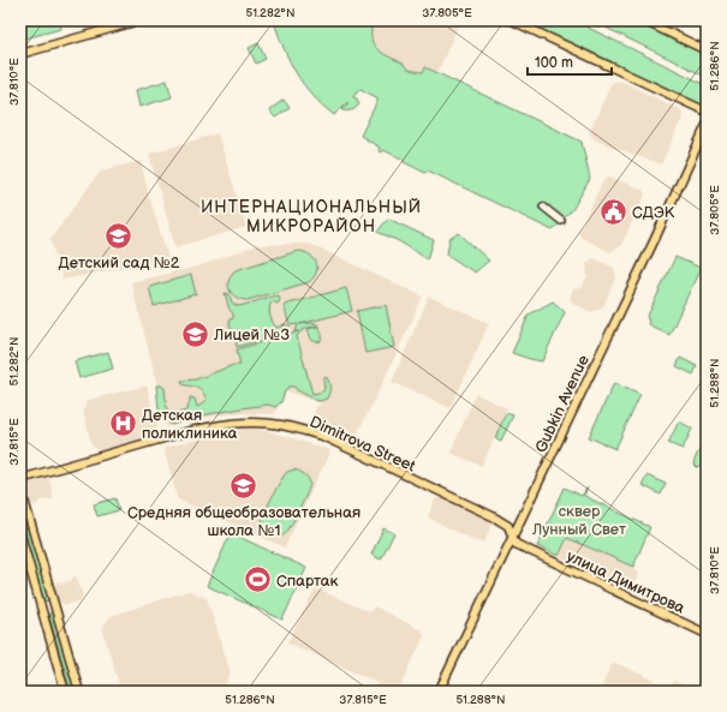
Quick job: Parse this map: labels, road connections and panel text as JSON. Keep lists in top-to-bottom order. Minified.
{"streets":{"main road":["Gubkin Avenue","Dimitrova Street","улица Димитрова"]},"crossings":[["Gubkin Avenue","Dimitrova Street"],["Gubkin Avenue","улица Димитрова"],["Dimitrova Street","улица Димитрова"]],"districts":["ИНТЕРНАЦИОНАЛЬНЫЙ МИКРОРАЙОН"],"parks":["сквер Лунный Свет"],"places":{"public building":["СДЭК"],"school or university":["Детский сад №2","Лицей №3","Средняя общеобразовательная школа №1"],"hospital":["Детская поликлиника"],"sports":["Спартак"]},"scale_bar":"100 m","coordinates":["51.282°N","37.805°E","51.286°N","37.810°E","51.288°N","37.815°E"]}
